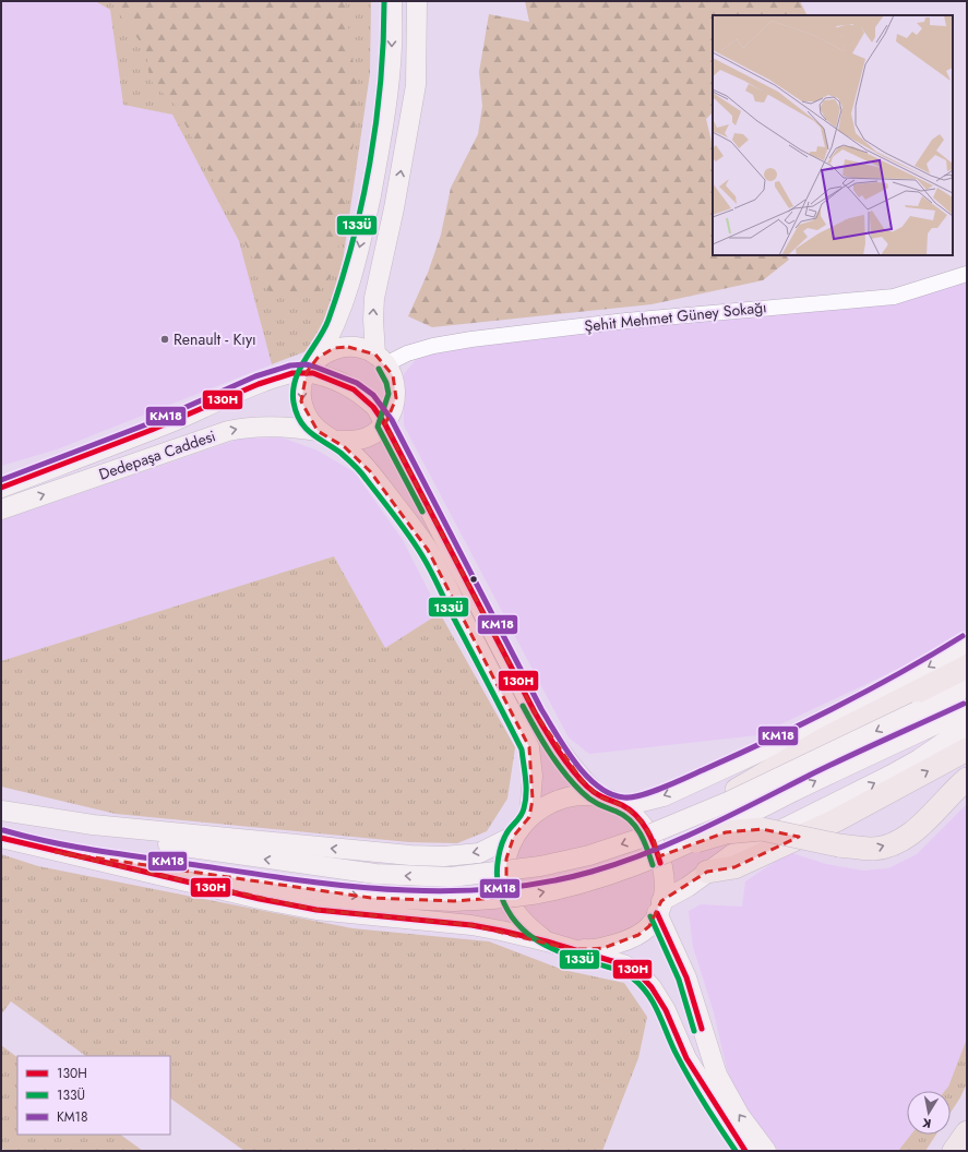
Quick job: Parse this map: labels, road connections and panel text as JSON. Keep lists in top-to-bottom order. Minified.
{"streets":{"main road":["Dedepaşa Caddesi"],"street":["Şehit Mehmet Güney Sokağı"]},"places":["Renault - Kıyı"],"lines":["transit line 133Ü","transit line KM18","transit line 130H"],"legend":["130H","133Ü","KM18"],"north":"bottom"}
